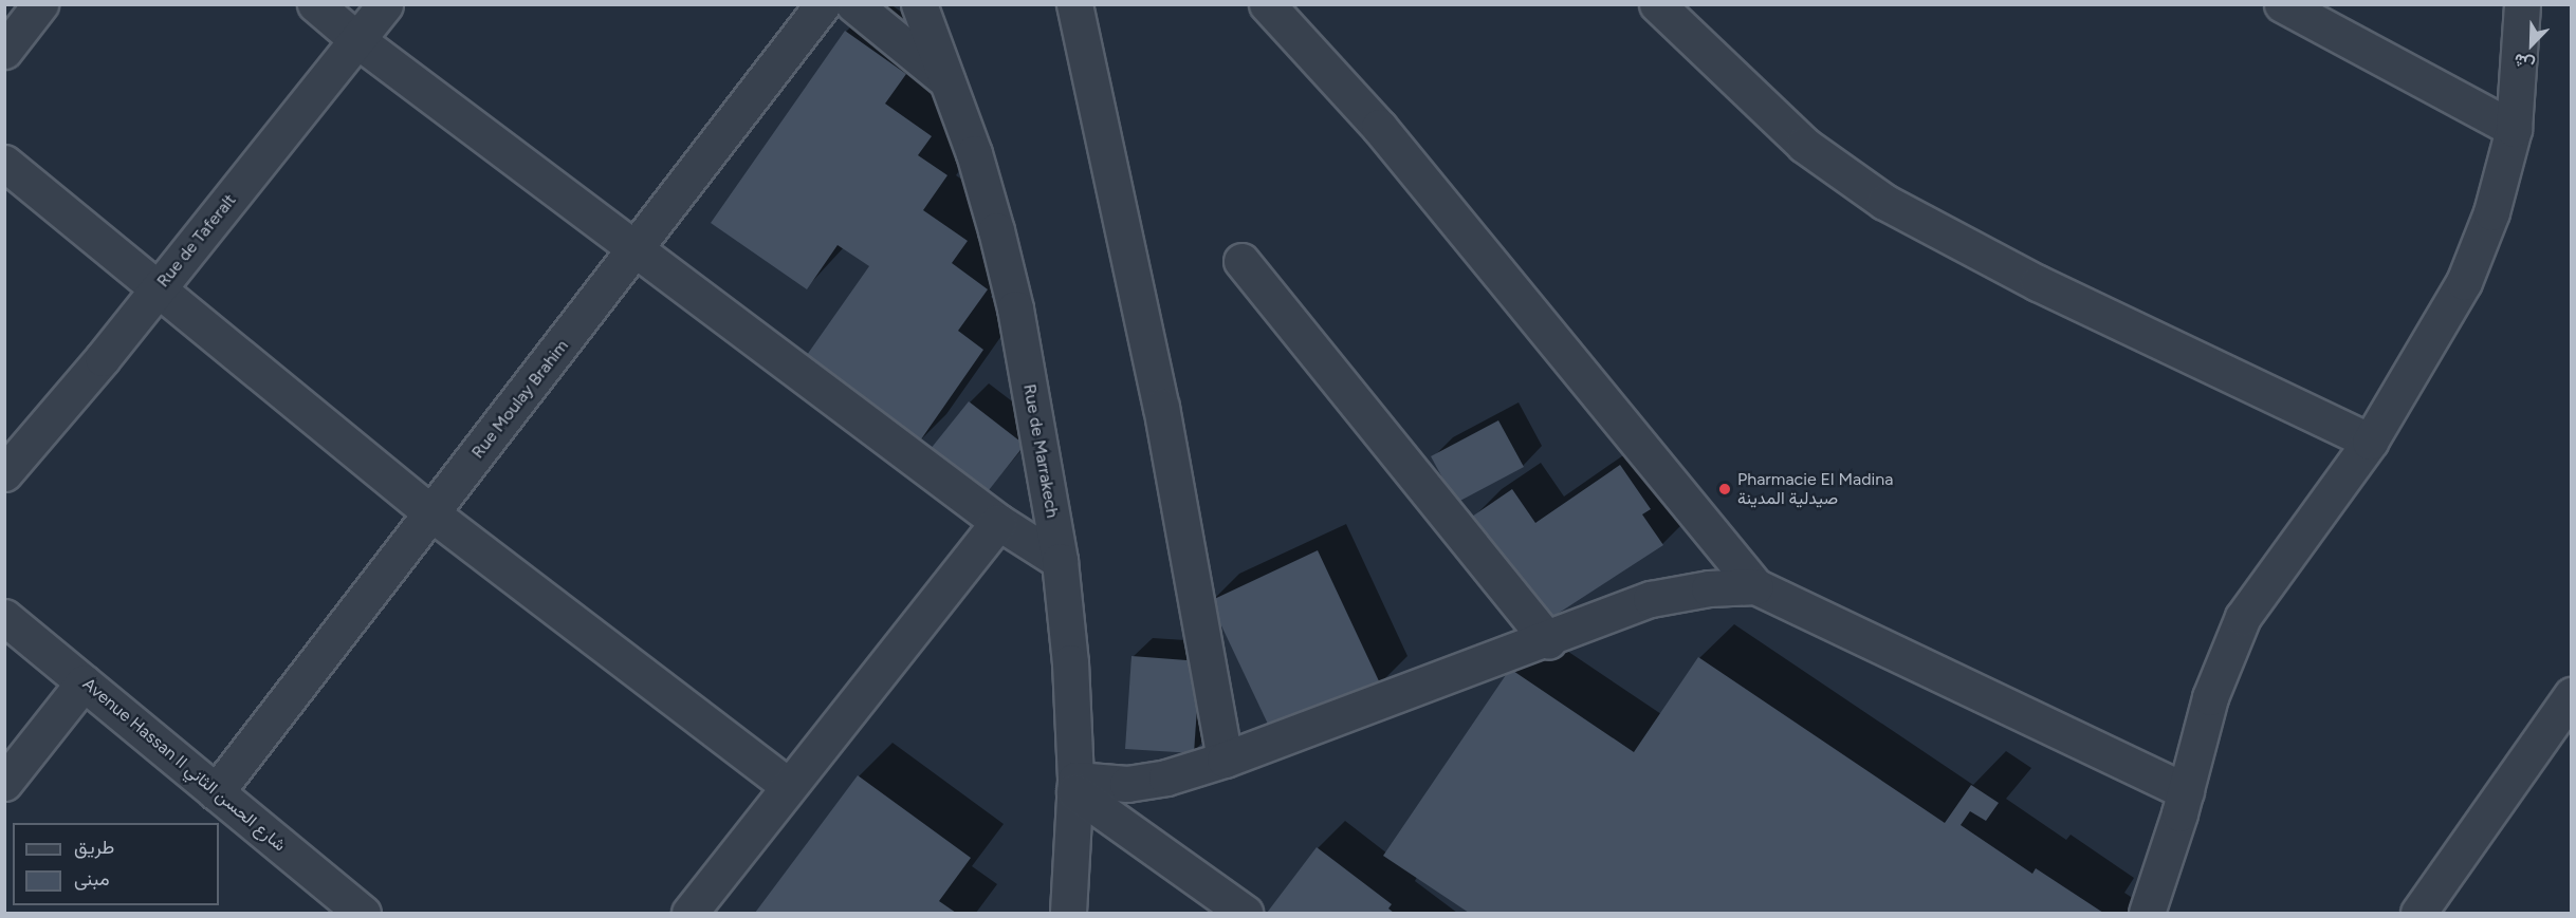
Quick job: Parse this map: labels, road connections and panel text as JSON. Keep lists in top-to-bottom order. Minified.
{"streets":{"street":["Rue de Taferalt","Rue Moulay Brahim","Rue de Marrakech","Avenue Hassan II شارع الحسن الثاني"]},"crossings":[["Rue Moulay Brahim","Avenue Hassan II شارع الحسن الثاني"]],"places":["Pharmacie El Madina صيدلية المدينة"],"legend":["طريق","مبنى"],"north":"bottom left"}
